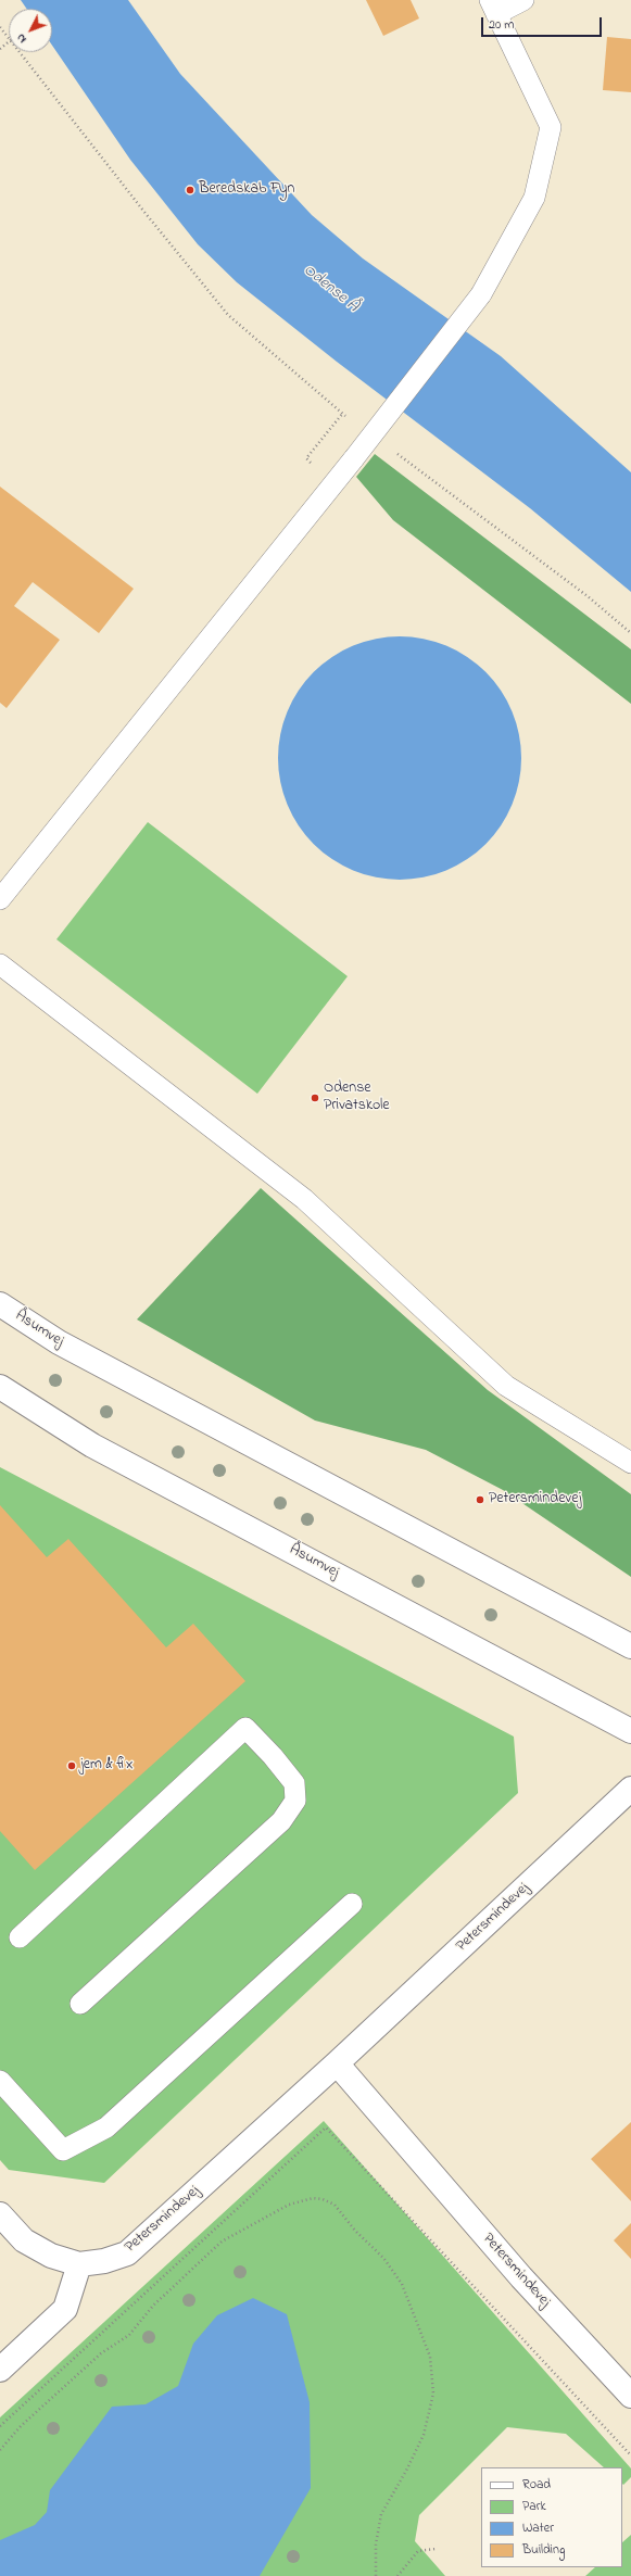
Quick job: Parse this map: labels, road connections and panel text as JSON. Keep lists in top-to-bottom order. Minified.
{"streets":{"street":["Åsumvej","Petersmindevej"]},"water":["Odense Å"],"places":["Beredskab Fyn","Odense Privatskole","Petersmindevej","jem & fix"],"legend":["Road","Park","Water","Building"],"scale_bar":"20 m","north":"bottom left"}
